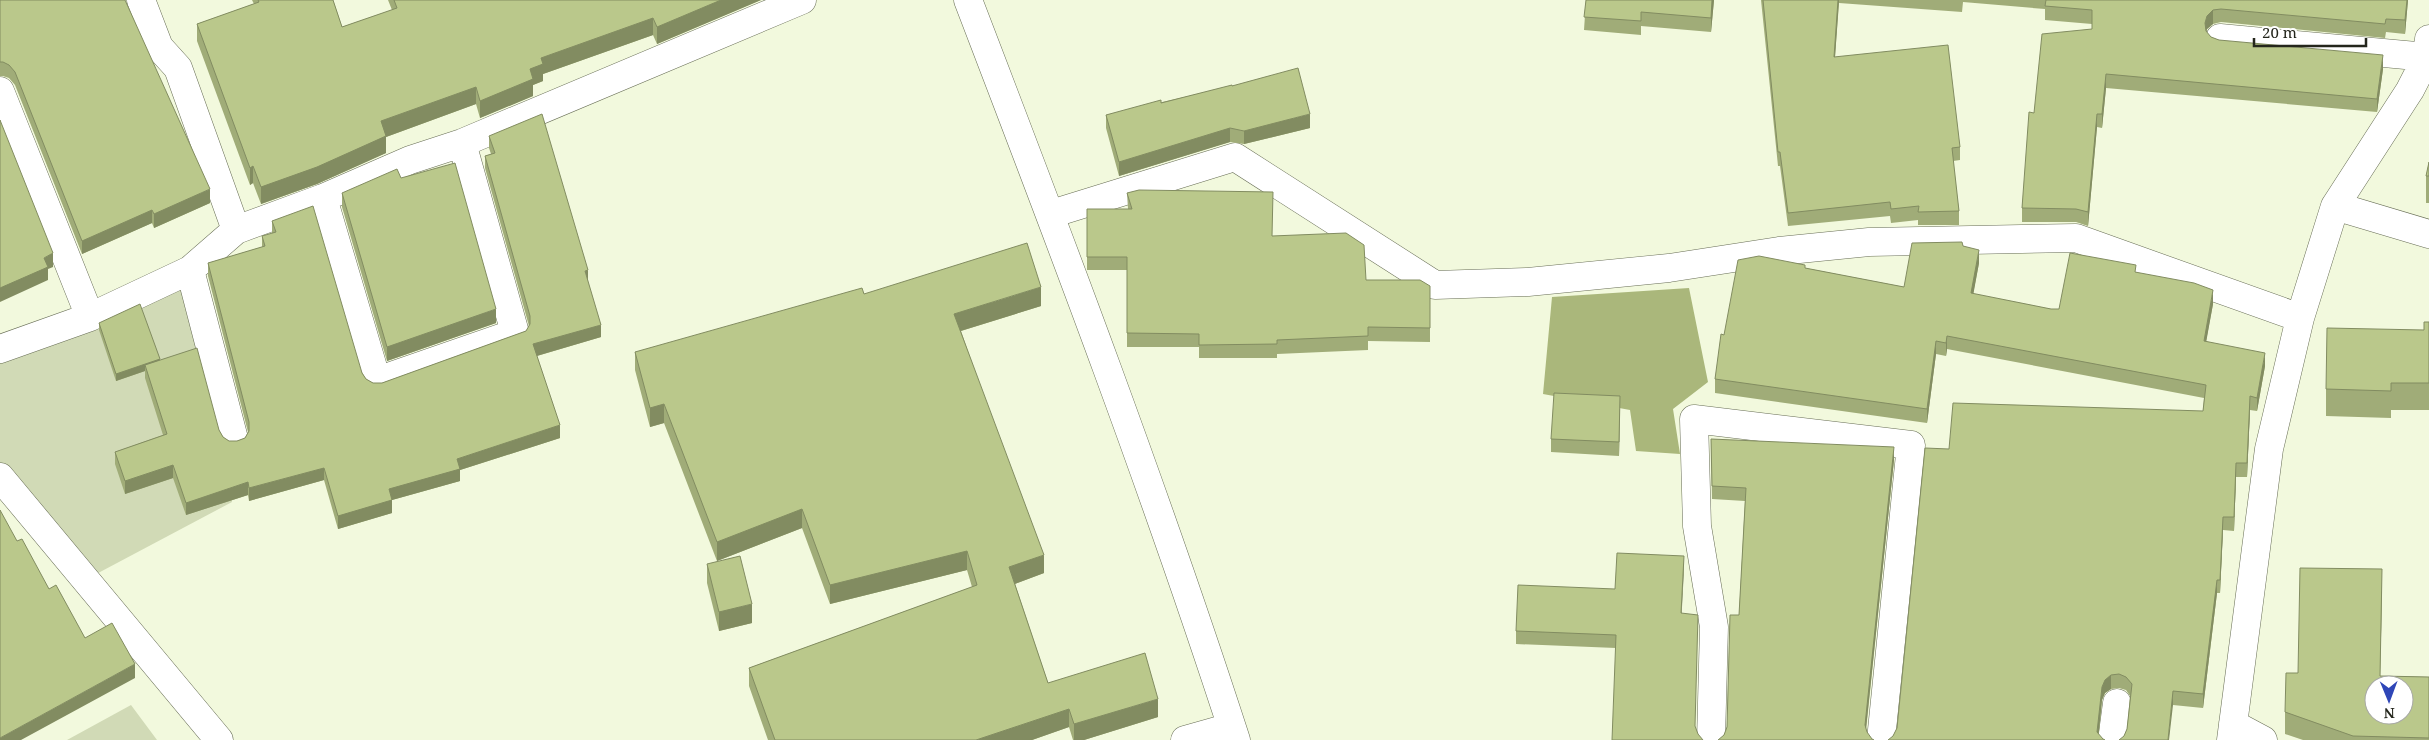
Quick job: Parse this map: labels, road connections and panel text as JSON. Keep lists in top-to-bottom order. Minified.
{"scale_bar":"20 m","north":"bottom"}
